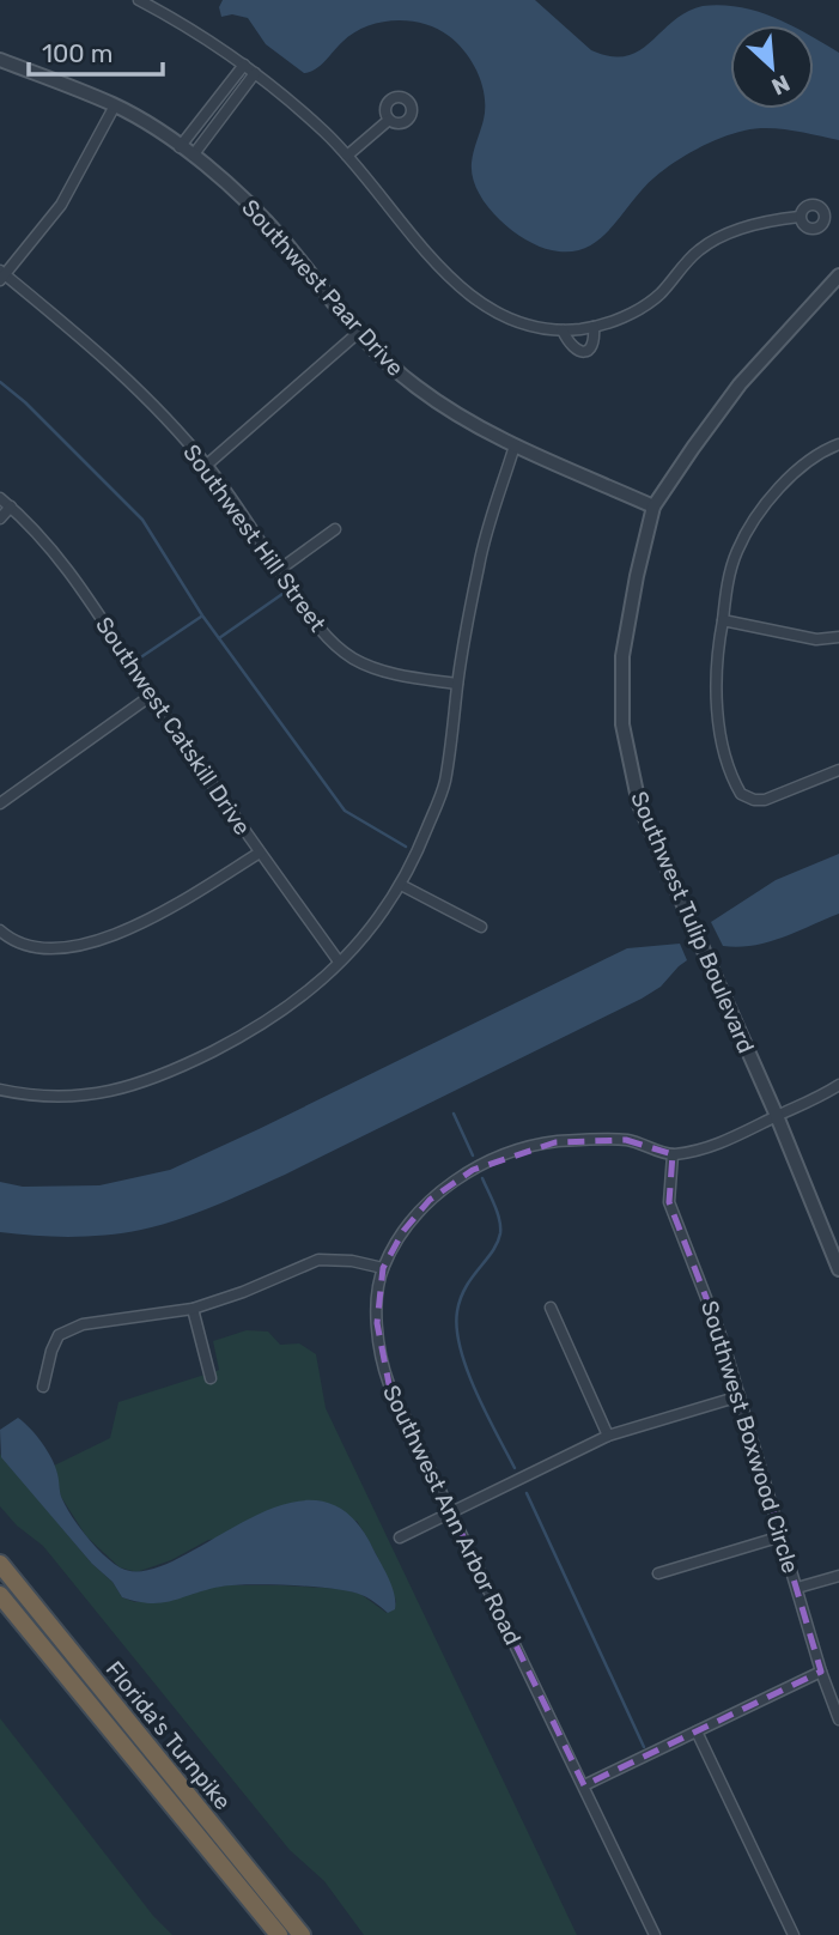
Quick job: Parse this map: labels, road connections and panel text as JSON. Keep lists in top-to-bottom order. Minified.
{"streets":{"highway":["Florida's Turnpike"],"street":["Southwest Paar Drive","Southwest Hill Street","Southwest Catskill Drive","Southwest Tulip Boulevard","Southwest Boxwood Circle","Southwest Ann Arbor Road"]},"crossings":[["Southwest Paar Drive","Southwest Tulip Boulevard"],["Southwest Boxwood Circle","Southwest Ann Arbor Road"]],"scale_bar":"100 m","north":"bottom right"}
